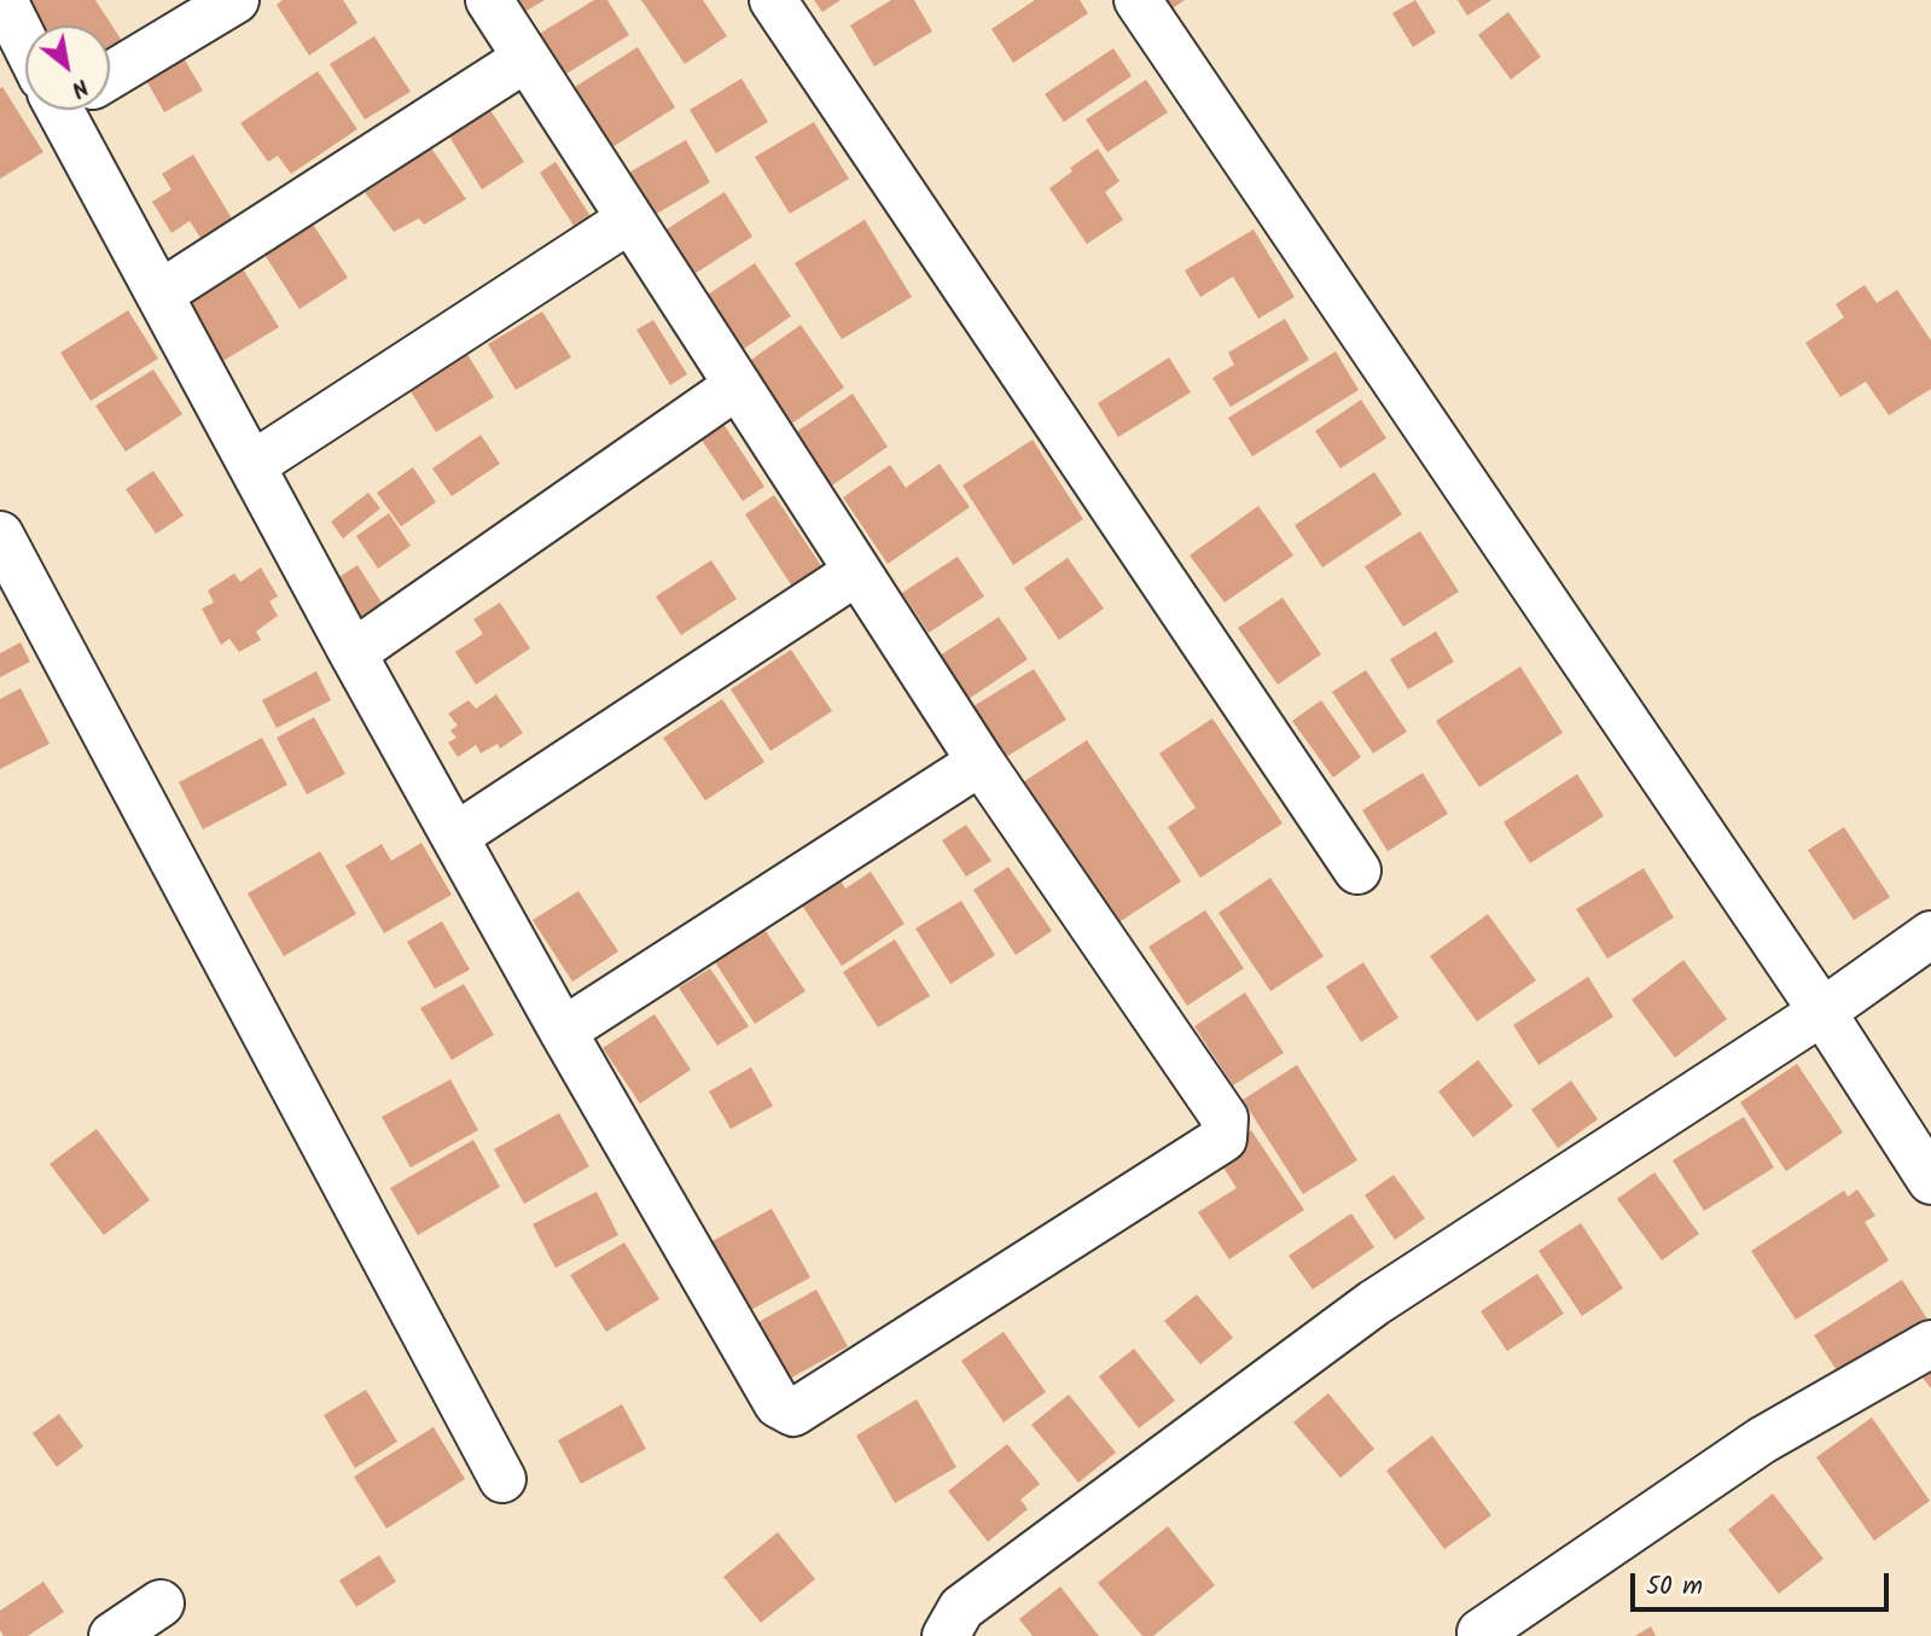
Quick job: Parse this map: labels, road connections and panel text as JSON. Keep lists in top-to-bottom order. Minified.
{"scale_bar":"50 m","north":"bottom right"}
